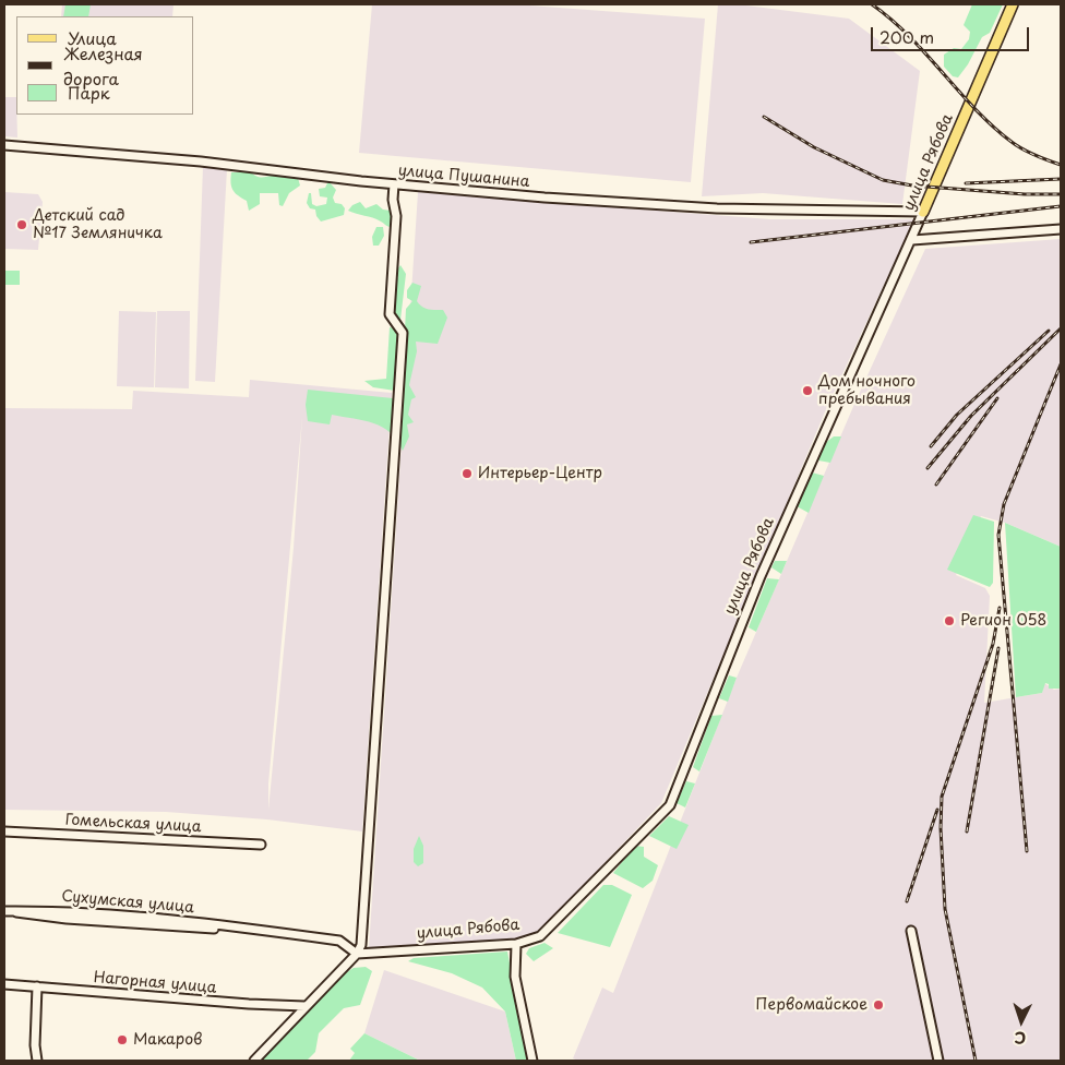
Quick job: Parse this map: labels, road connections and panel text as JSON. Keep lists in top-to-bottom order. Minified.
{"streets":{"main road":["улица Рябова"],"street":["улица Пушанина","Гомельская улица","Сухумская улица","Нагорная улица"]},"crossings":[["улица Рябова","улица Пушанина"],["улица Рябова","Сухумская улица"]],"places":["Детский сад №17 Земляничка","Дом ночного пребывания","Интерьер-Центр","Регион 058","Первомайское","Макаров"],"legend":["Улица","Железная дорога","Парк"],"scale_bar":"200 m","north":"bottom"}
